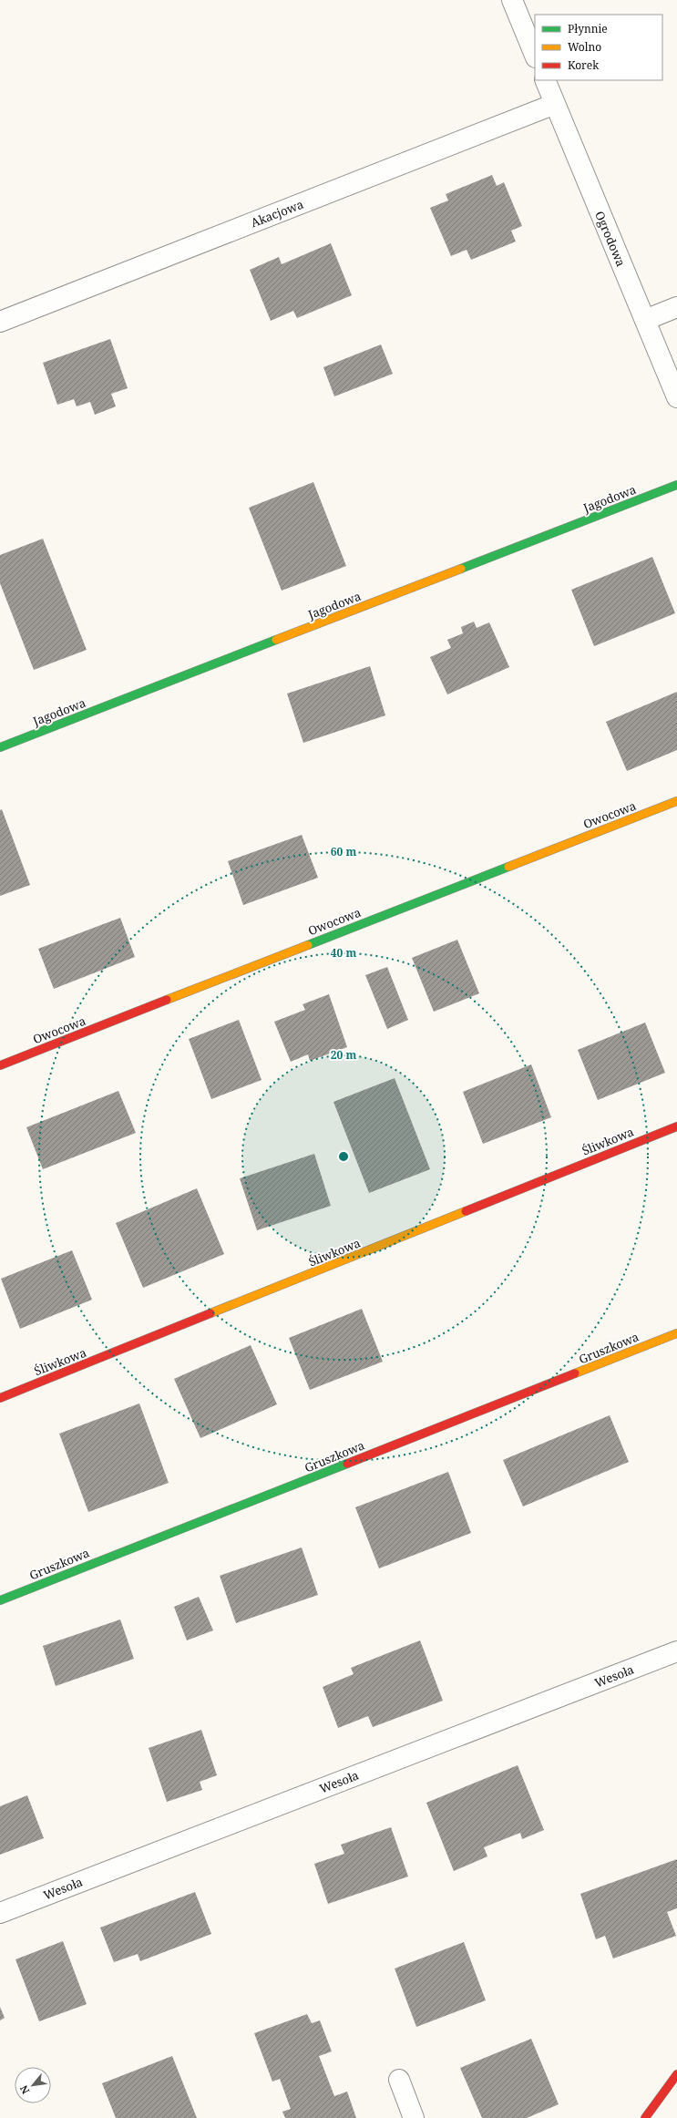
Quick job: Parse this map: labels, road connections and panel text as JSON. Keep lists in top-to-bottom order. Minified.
{"streets":{"street":["Akacjowa","Ogrodowa","Jagodowa","Owocowa","Śliwkowa","Gruszkowa","Wesoła"]},"crossings":[["Akacjowa","Ogrodowa"]],"legend":["Płynnie","Wolno","Korek"],"north":"bottom left","rings":["60 m","40 m","20 m"]}
